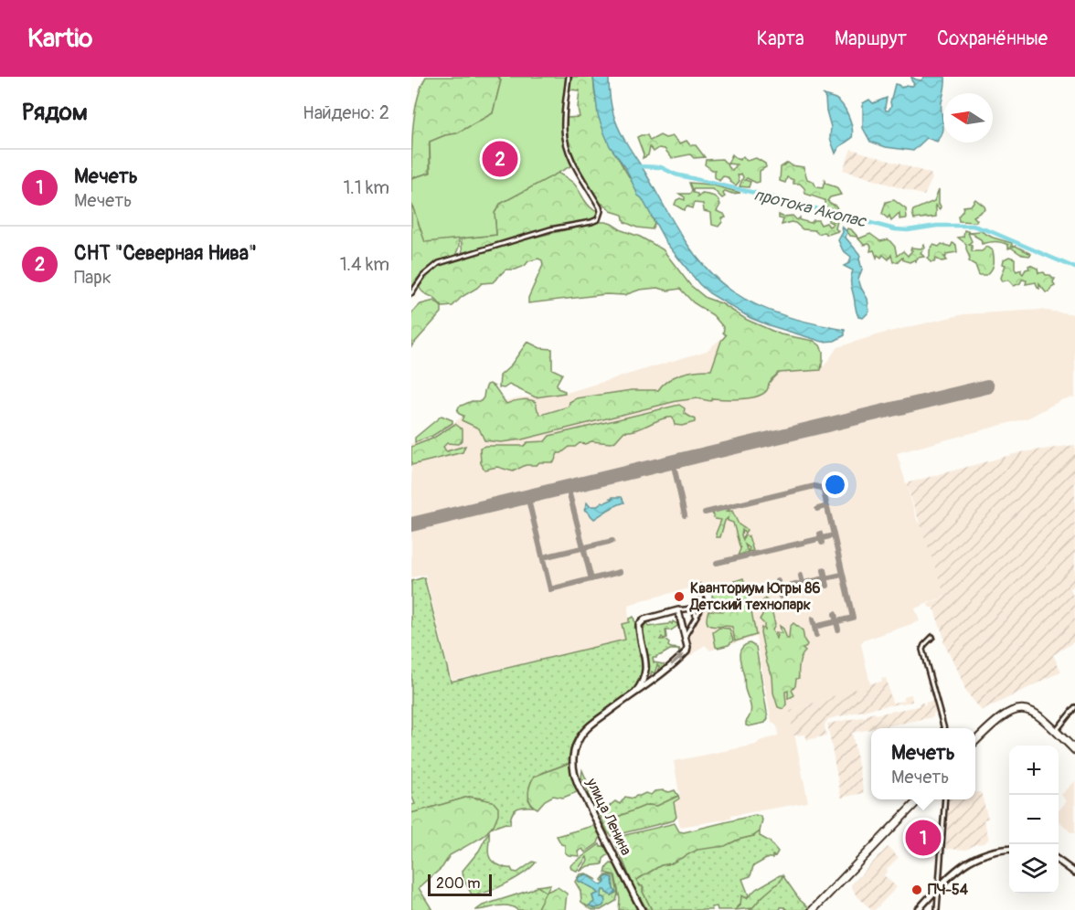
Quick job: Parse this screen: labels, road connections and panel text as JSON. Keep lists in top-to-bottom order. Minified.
{"streets":{"street":["улица Ленина"]},"water":["протока Акопас"],"places":["Кванториум Югры 86 Детский технопарк","ПЧ-54"],"scale_bar":"200 m","north":"left","page":{"header":"Kartio","nav":["Карта","Маршрут","Сохранённые"],"heading":["Рядом","Найдено: 2"],"pins":["2","1"],"list":[{"mark":"1","name":"Мечеть","note":"Мечеть","value":"1.1 km"},{"mark":"2","name":"СНТ \"Северная Нива\"","note":"Парк","value":"1.4 km"}],"popup":["Мечеть","Мечеть"],"map_buttons":["+","−"],"scale":"200 m"}}
